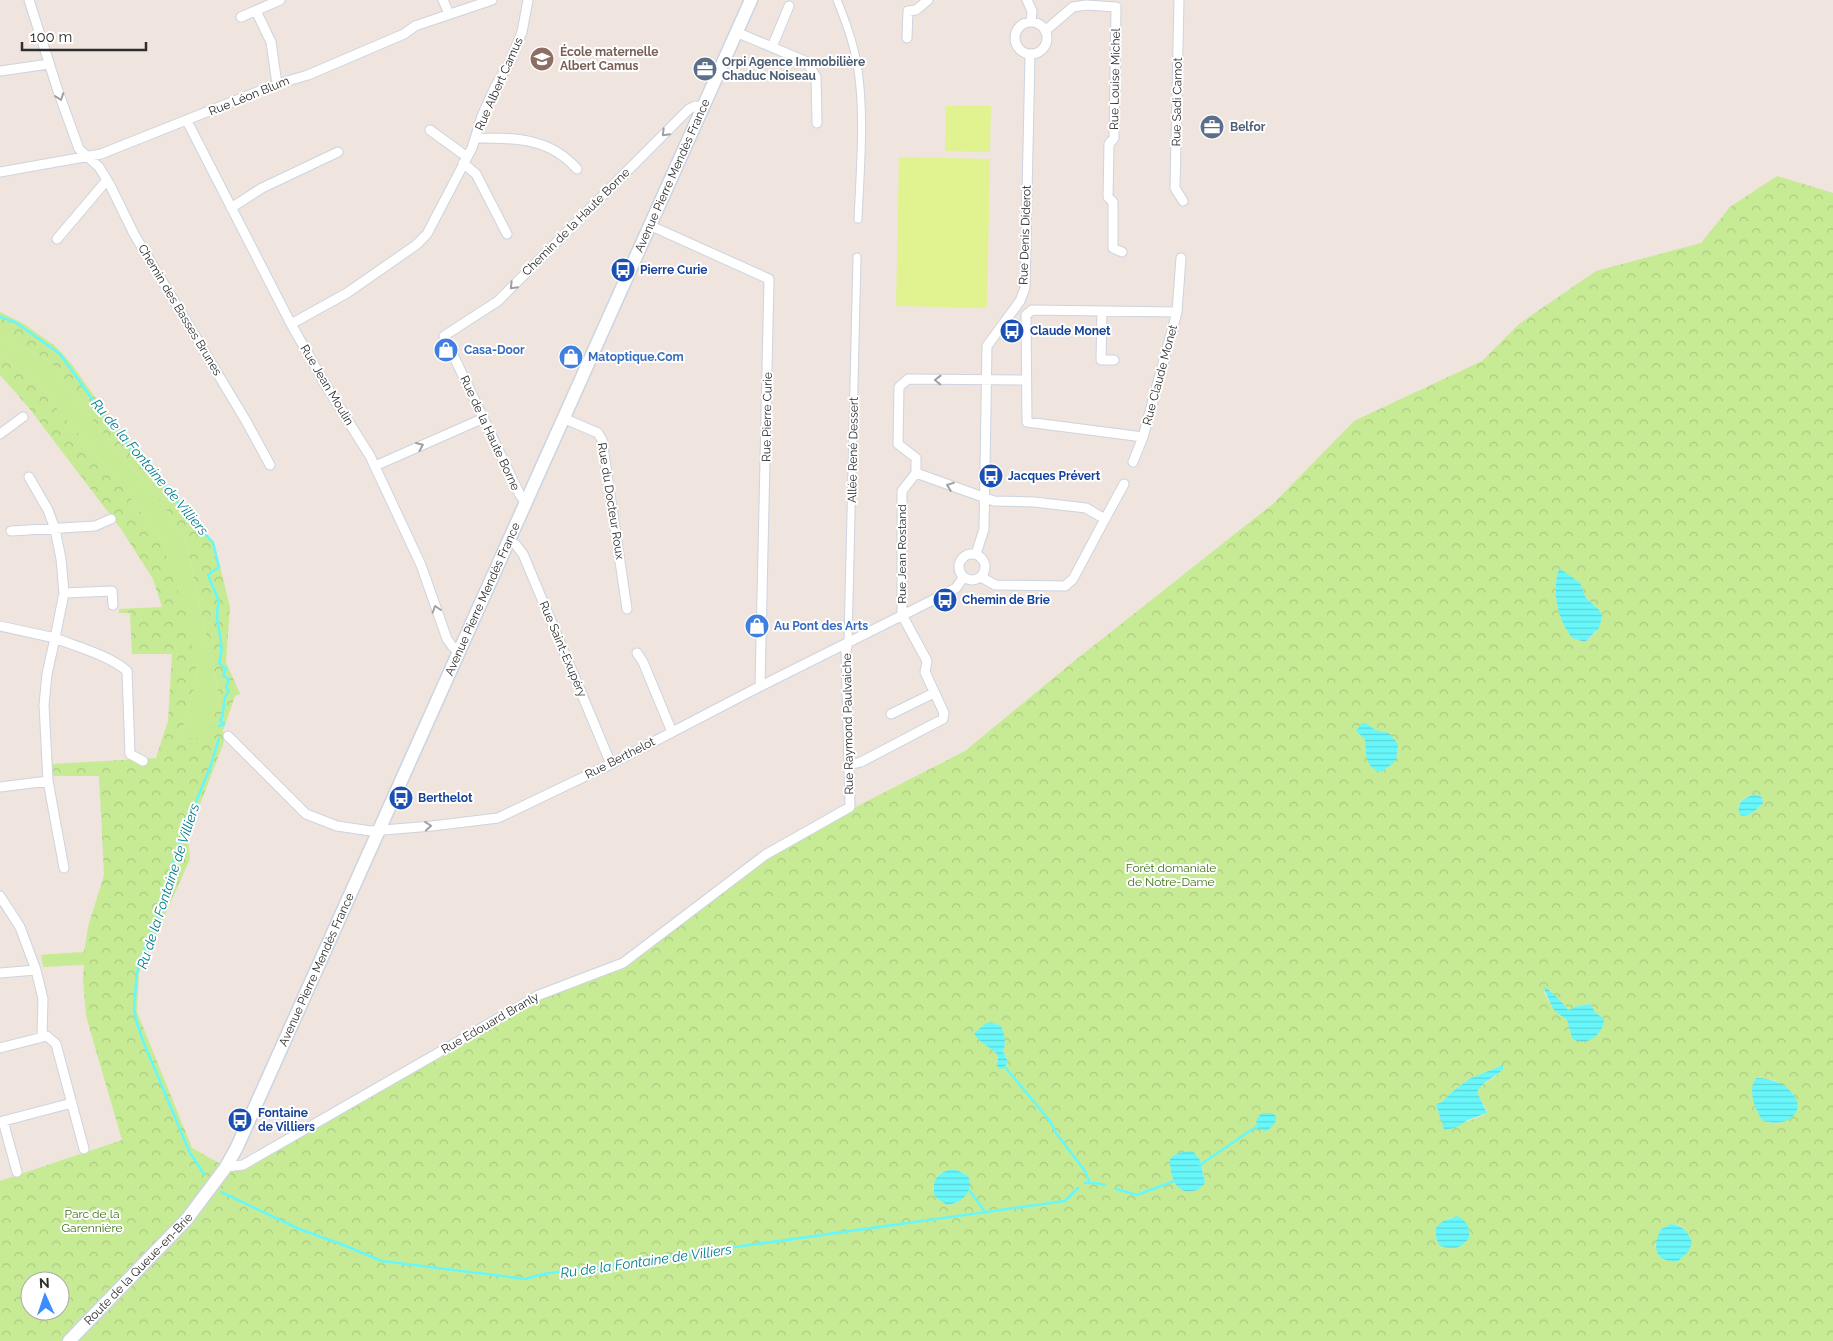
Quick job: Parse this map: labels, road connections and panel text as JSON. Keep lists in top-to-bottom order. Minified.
{"streets":{"main road":["Avenue Pierre Mendès France","Route de la Queue-en-Brie"],"street":["Rue Louise Michel","Rue Albert Camus","Rue Léon Blum","Rue Sadi Carnot","Chemin de la Haute Borne","Rue Denis Diderot","Chemin des Basses Brunes","Rue Claude Monet","Rue Jean Moulin","Rue Pierre Curie","Rue de la Haute Borne","Allée René Dessert","Rue du Docteur Roux","Rue Jean Rostand","Rue Saint-Exupéry","Rue Raymond Paulvaiche","Rue Berthelot","Rue Edouard Branly"]},"crossings":[["Rue Louise Michel","Rue Denis Diderot"],["Rue Albert Camus","Rue Jean Moulin"],["Rue Léon Blum","Chemin des Basses Brunes"],["Rue Léon Blum","Rue Jean Moulin"],["Avenue Pierre Mendès France","Chemin de la Haute Borne"],["Avenue Pierre Mendès France","Rue Jean Moulin"],["Avenue Pierre Mendès France","Rue Pierre Curie"],["Avenue Pierre Mendès France","Rue de la Haute Borne"],["Avenue Pierre Mendès France","Rue du Docteur Roux"],["Avenue Pierre Mendès France","Rue Saint-Exupéry"],["Avenue Pierre Mendès France","Rue Berthelot"],["Avenue Pierre Mendès France","Rue Edouard Branly"],["Avenue Pierre Mendès France","Route de la Queue-en-Brie"],["Chemin de la Haute Borne","Rue de la Haute Borne"],["Rue Pierre Curie","Rue Berthelot"],["Allée René Dessert","Rue Raymond Paulvaiche"],["Allée René Dessert","Rue Berthelot"],["Rue Saint-Exupéry","Rue Berthelot"],["Rue Raymond Paulvaiche","Rue Berthelot"],["Rue Raymond Paulvaiche","Rue Edouard Branly"]],"one_way":["Chemin de la Haute Borne"],"water":["Ru de la Fontaine de Villiers"],"parks":["Forêt domaniale de Notre-Dame","Parc de la Garennière"],"places":{"school or university":["École maternelle Albert Camus"],"office":["Orpi Agence Immobilière Chaduc Noiseau","Belfor"],"bus stop":["Pierre Curie","Claude Monet","Jacques Prévert","Chemin de Brie","Berthelot","Fontaine de Villiers"],"shop":["Casa-Door","Matoptique.Com","Au Pont des Arts"]},"scale_bar":"100 m","north":"top"}
